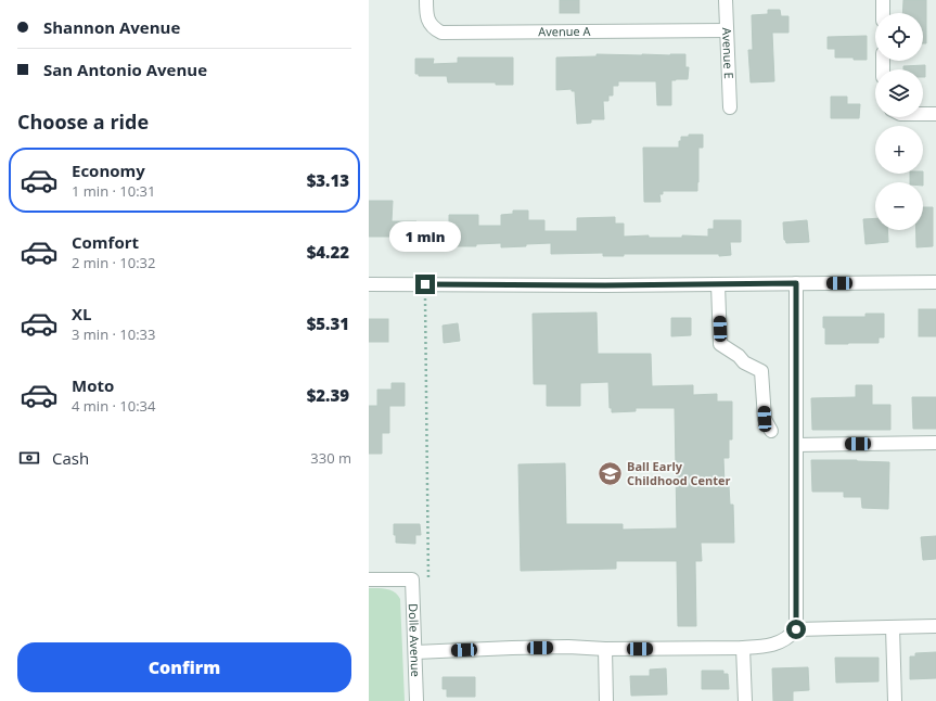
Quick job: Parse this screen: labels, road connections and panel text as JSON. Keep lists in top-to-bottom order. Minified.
{"streets":{"street":["Avenue A","Avenue E","Dolle Avenue"]},"crossings":[["Avenue A","Avenue E"]],"places":{"school or university":["Ball Early Childhood Center"]},"page":{"banner":["Shannon Avenue","San Antonio Avenue"],"map_buttons":["+","−"],"heading":"Choose a ride","list":[{"name":"Economy","note":"1 min · 10:31","value":"$3.13"},{"name":"Comfort","note":"2 min · 10:32","value":"$4.22"},{"name":"XL","note":"3 min · 10:33","value":"$5.31"},{"name":"Moto","note":"4 min · 10:34","value":"$2.39"}],"bubble":"1 min","pay":["Cash","330 m"],"buttons":"Confirm"}}
